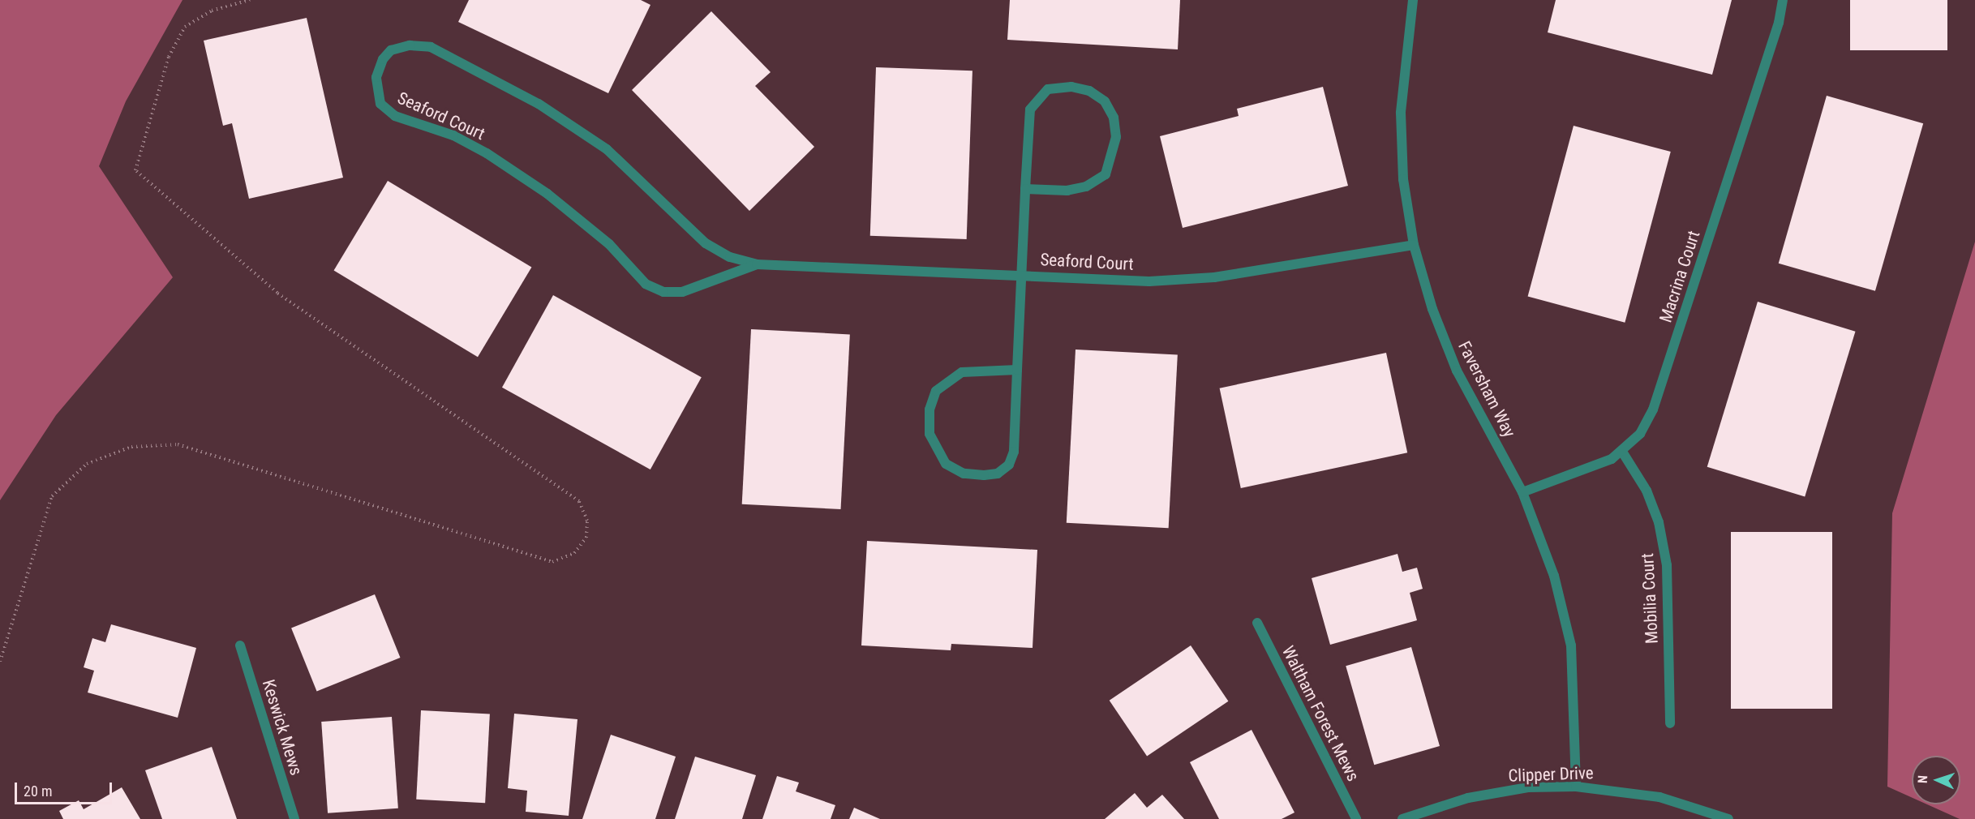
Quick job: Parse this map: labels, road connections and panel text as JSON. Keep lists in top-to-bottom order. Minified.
{"streets":{"street":["Seaford Court","Macrina Court","Faversham Way","Mobilia Court","Waltham Forest Mews","Keswick Mews","Clipper Drive"]},"crossings":[["Seaford Court","Faversham Way"],["Macrina Court","Faversham Way"],["Macrina Court","Mobilia Court"],["Faversham Way","Clipper Drive"]],"scale_bar":"20 m","north":"left"}
